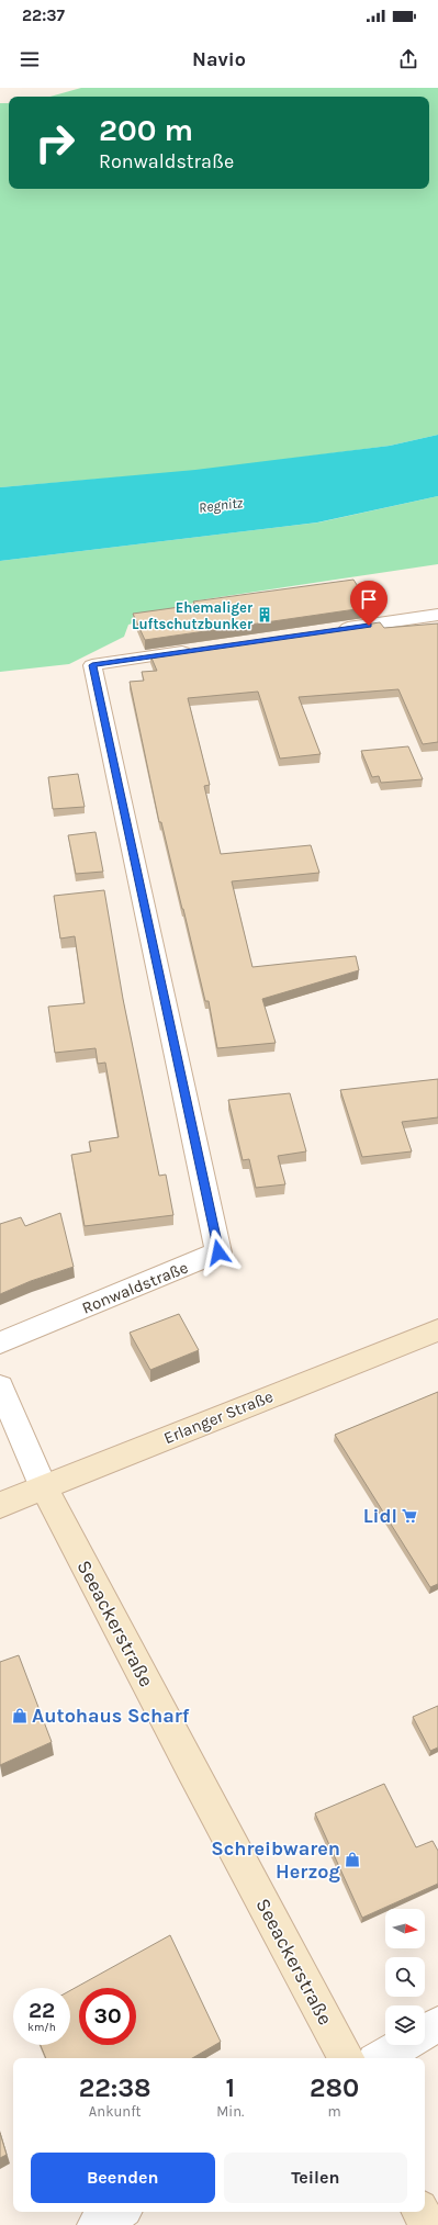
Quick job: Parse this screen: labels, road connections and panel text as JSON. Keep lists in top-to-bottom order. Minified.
{"streets":{"main road":["Erlanger Straße","Seeackerstraße"],"street":["Ronwaldstraße"]},"crossings":[["Erlanger Straße","Seeackerstraße"]],"water":["Regnitz"],"places":{"building":["Ehemaliger Luftschutzbunker"],"supermarket":["Lidl"],"shop":["Autohaus Scharf","Schreibwaren Herzog"]},"north":"right","page":{"status":"22:37","header":"Navio","turn":["200 m","Ronwaldstraße"],"speed":"22 km/h","limit":"30","eta":["22:38","Ankunft","1","Min.","280","m"],"buttons":["Beenden","Teilen"]}}
